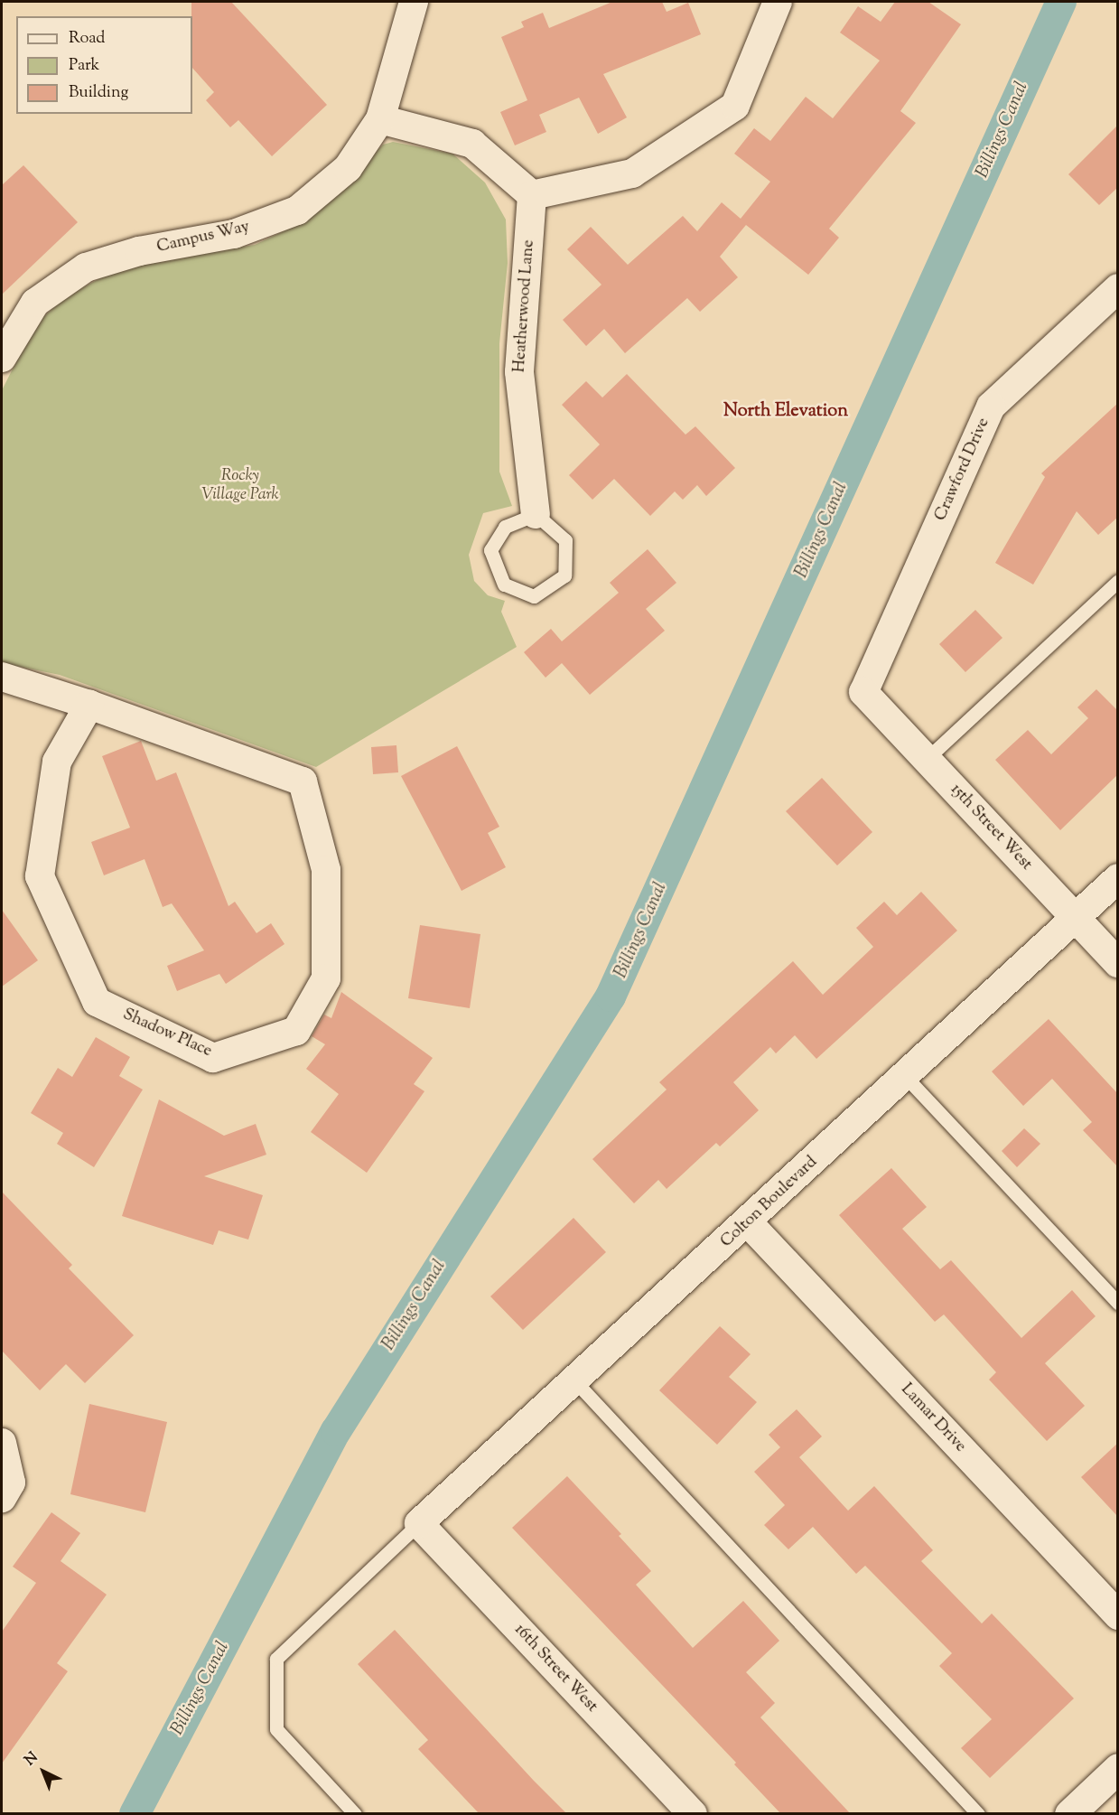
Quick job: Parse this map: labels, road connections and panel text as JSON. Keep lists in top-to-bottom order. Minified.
{"streets":{"street":["Campus Way","Heatherwood Lane","Crawford Drive","15th Street West","Shadow Place","Colton Boulevard","Lamar Drive","16th Street West"]},"crossings":[["Crawford Drive","15th Street West"],["15th Street West","Colton Boulevard"],["Colton Boulevard","Lamar Drive"],["Colton Boulevard","16th Street West"]],"districts":["North Elevation"],"water":["Billings Canal"],"parks":["Rocky Village Park"],"legend":["Road","Park","Building"],"north":"top left"}
